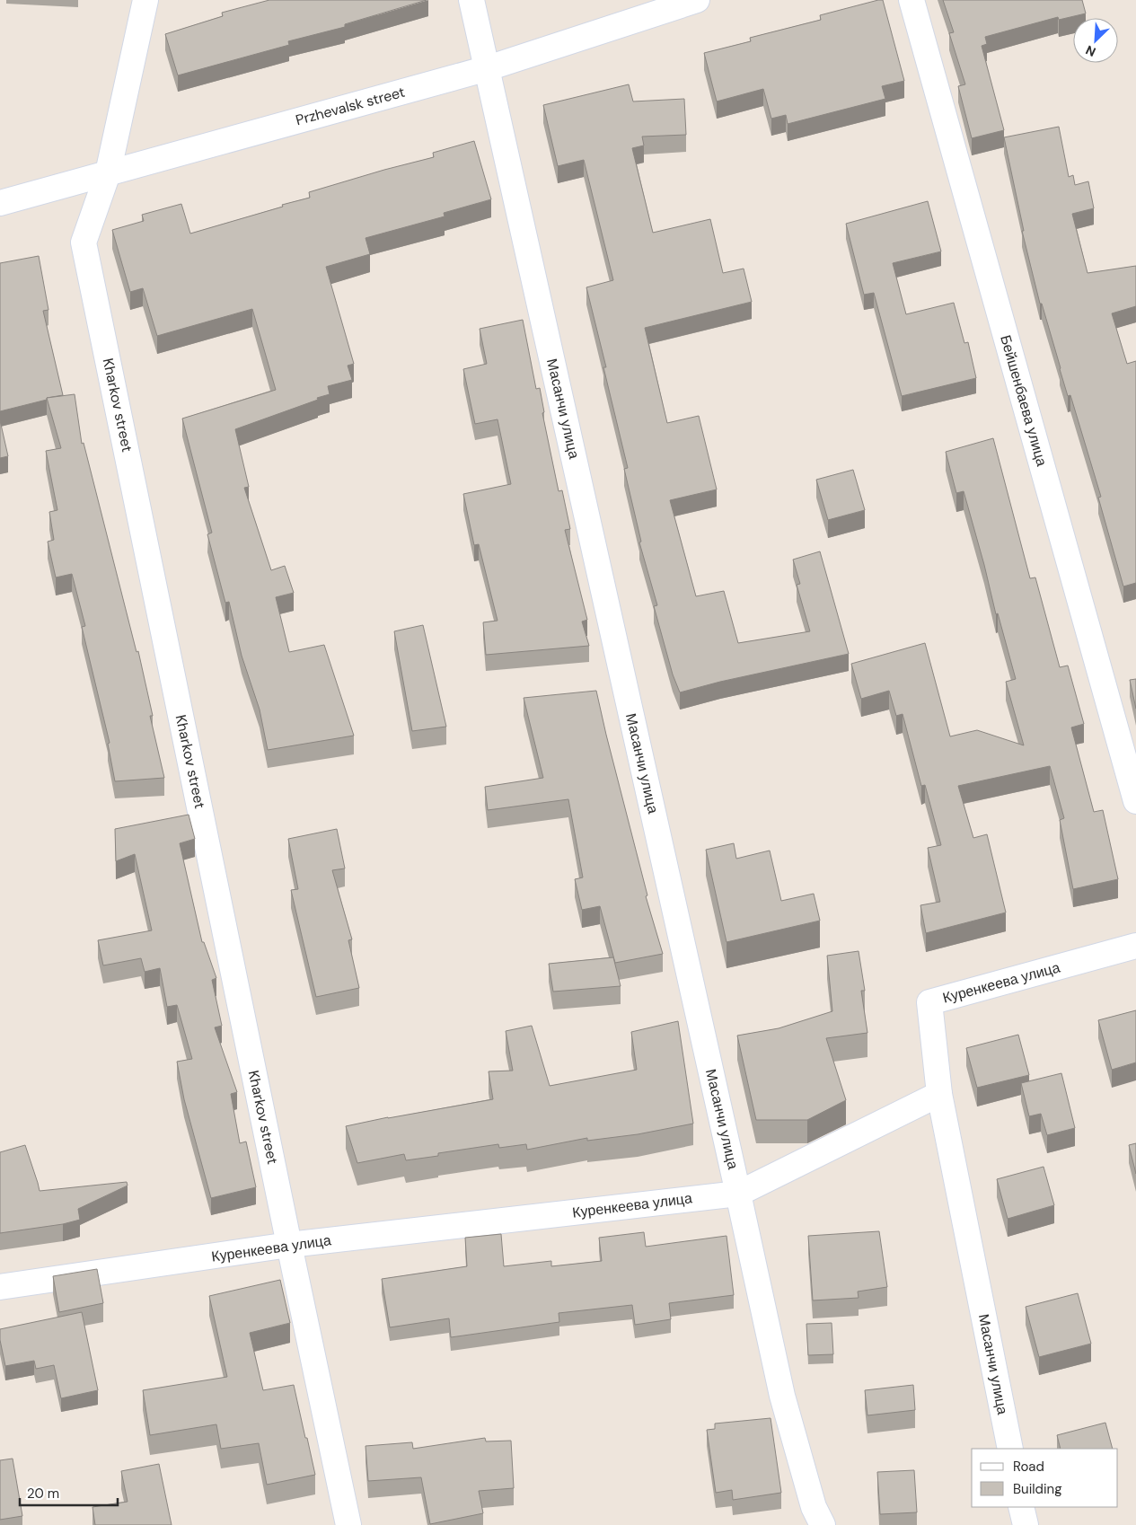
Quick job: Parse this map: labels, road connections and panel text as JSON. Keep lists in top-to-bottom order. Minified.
{"streets":{"street":["Przhevalsk street","Бейшенбаева улица","Kharkov street","Масанчи улица","Куренкеева улица"]},"crossings":[["Przhevalsk street","Kharkov street"],["Przhevalsk street","Масанчи улица"],["Kharkov street","Куренкеева улица"],["Масанчи улица","Куренкеева улица"]],"legend":["Road","Building"],"scale_bar":"20 m","north":"bottom left"}
